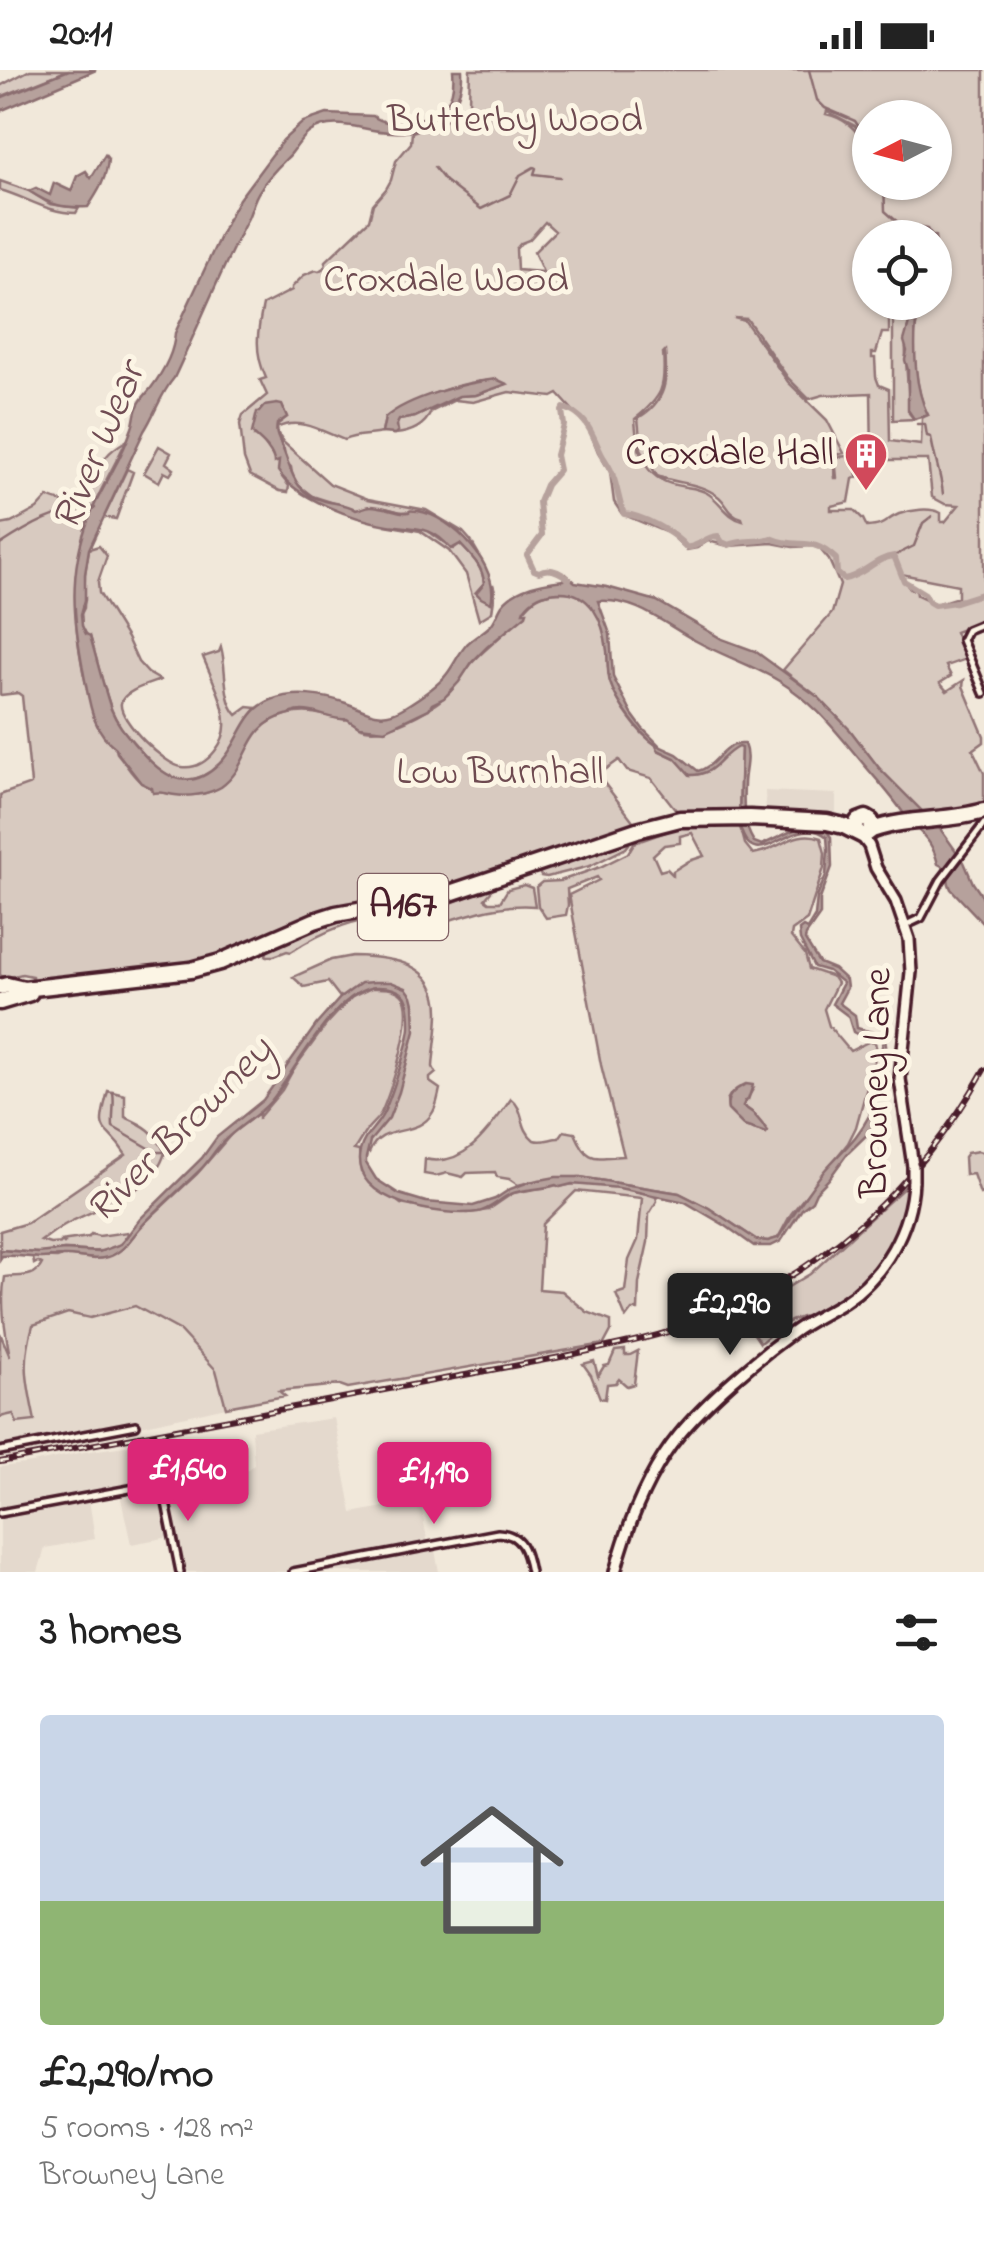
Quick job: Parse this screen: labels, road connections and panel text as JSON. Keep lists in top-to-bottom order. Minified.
{"streets":{"highway":["A167"],"main road":["Browney Lane"]},"crossings":[["A167","Browney Lane"]],"water":["River Wear","River Browney"],"parks":["Butterby Wood","Croxdale Wood","Low Burnhall"],"places":{"building":["Croxdale Hall"]},"north":"left","page":{"status":"20:11","price":["£2,290","£1,640","£1,190"],"heading":"3 homes","list":[{"name":"£2,290/mo","note":"5 rooms · 128 m² · Browney Lane"}]}}
